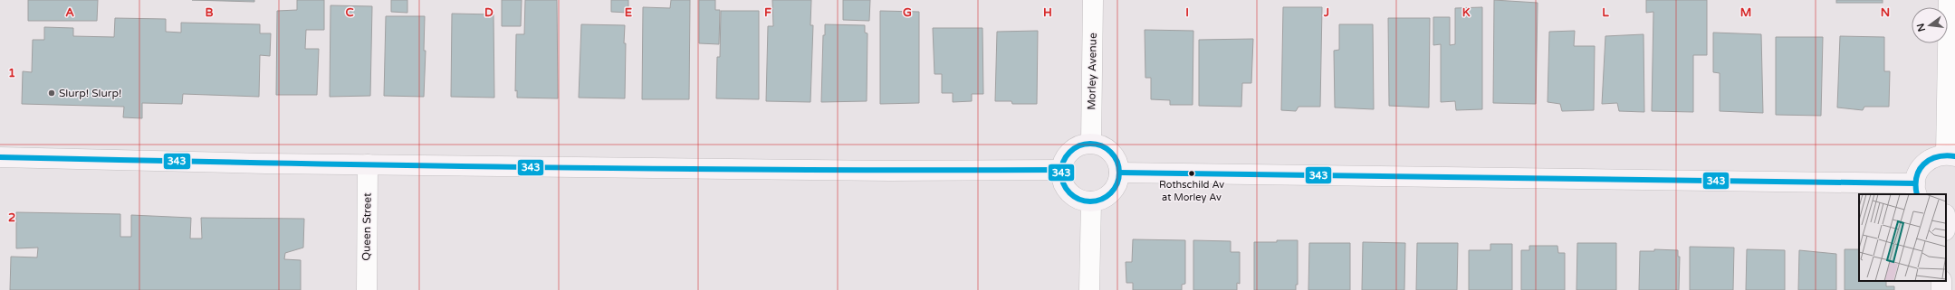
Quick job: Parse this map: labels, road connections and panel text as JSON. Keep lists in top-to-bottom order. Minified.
{"streets":{"street":["Morley Avenue","Queen Street"]},"places":["Slurp! Slurp!","Rothschild Av at Morley Av"],"lines":["transit line 343"],"north":"left","grid":{"columns":["A","B","C","D","E","F","G","H","I","J","K","L","M","N"],"rows":["1","2"]}}
